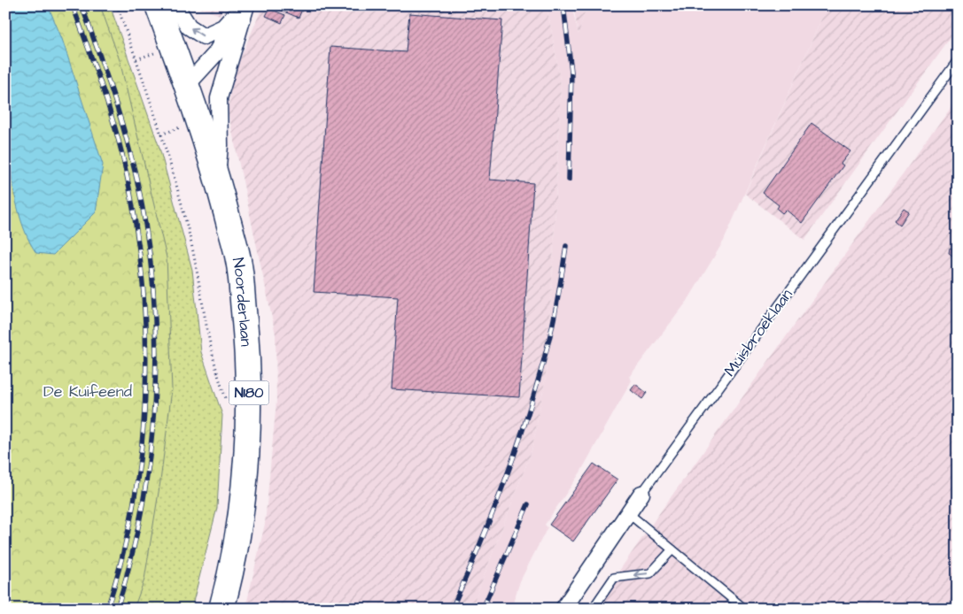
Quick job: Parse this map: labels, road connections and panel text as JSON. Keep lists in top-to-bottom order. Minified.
{"streets":{"main road":["Noorderlaan","N180"],"street":["Muisbroeklaan"]},"parks":["De Kuifeend"]}
